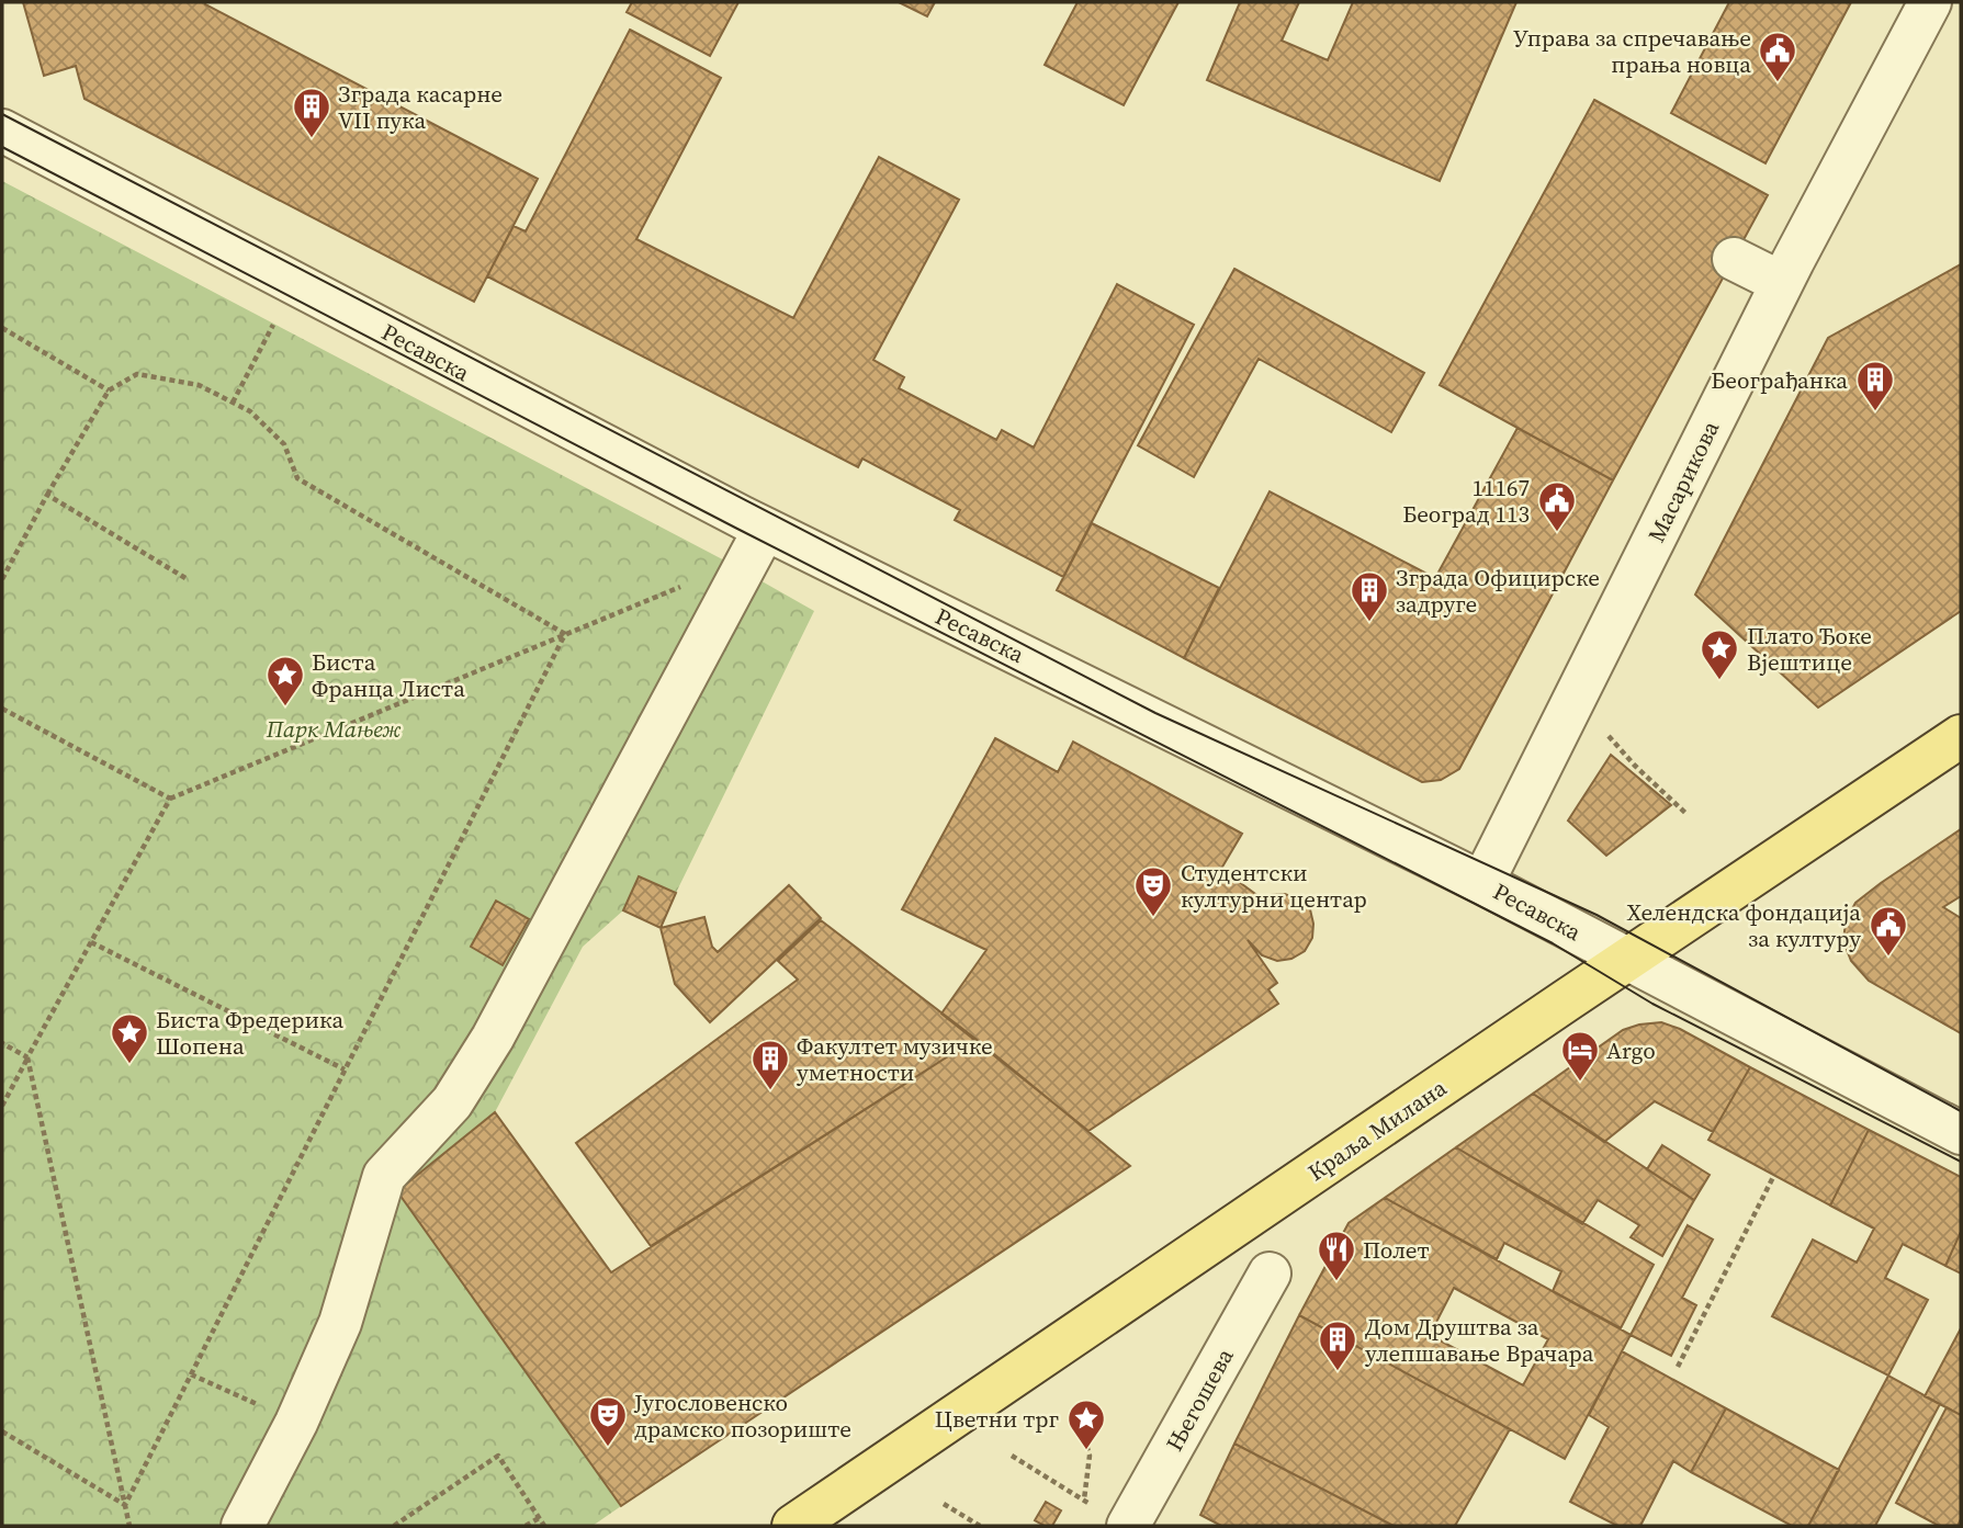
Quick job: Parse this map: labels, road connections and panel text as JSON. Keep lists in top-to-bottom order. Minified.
{"streets":{"main road":["Краља Милана"],"street":["Ресавска","Масарикова","Његошева"]},"crossings":[["Ресавска","Масарикова"],["Ресавска","Краља Милана"]],"parks":["Парк Мањеж"],"places":{"public building":["Управа за спречавање прања новца","11167 Београд 113","Хелендска фондација за културу"],"building":["Зграда касарне VII пука","Београђанка","Зграда Официрске задруге","Факултет музичке уметности","Дом Друштва за улепшавање Врачара"],"place":["Плато Ђоке Вјештице","Биста Франца Листа","Биста Фредерика Шопена","Цветни трг"],"theatre":["Студентски културни центар","Југословенско драмско позориште"],"hotel":["Argo"],"restaurant":["Полет"]}}
